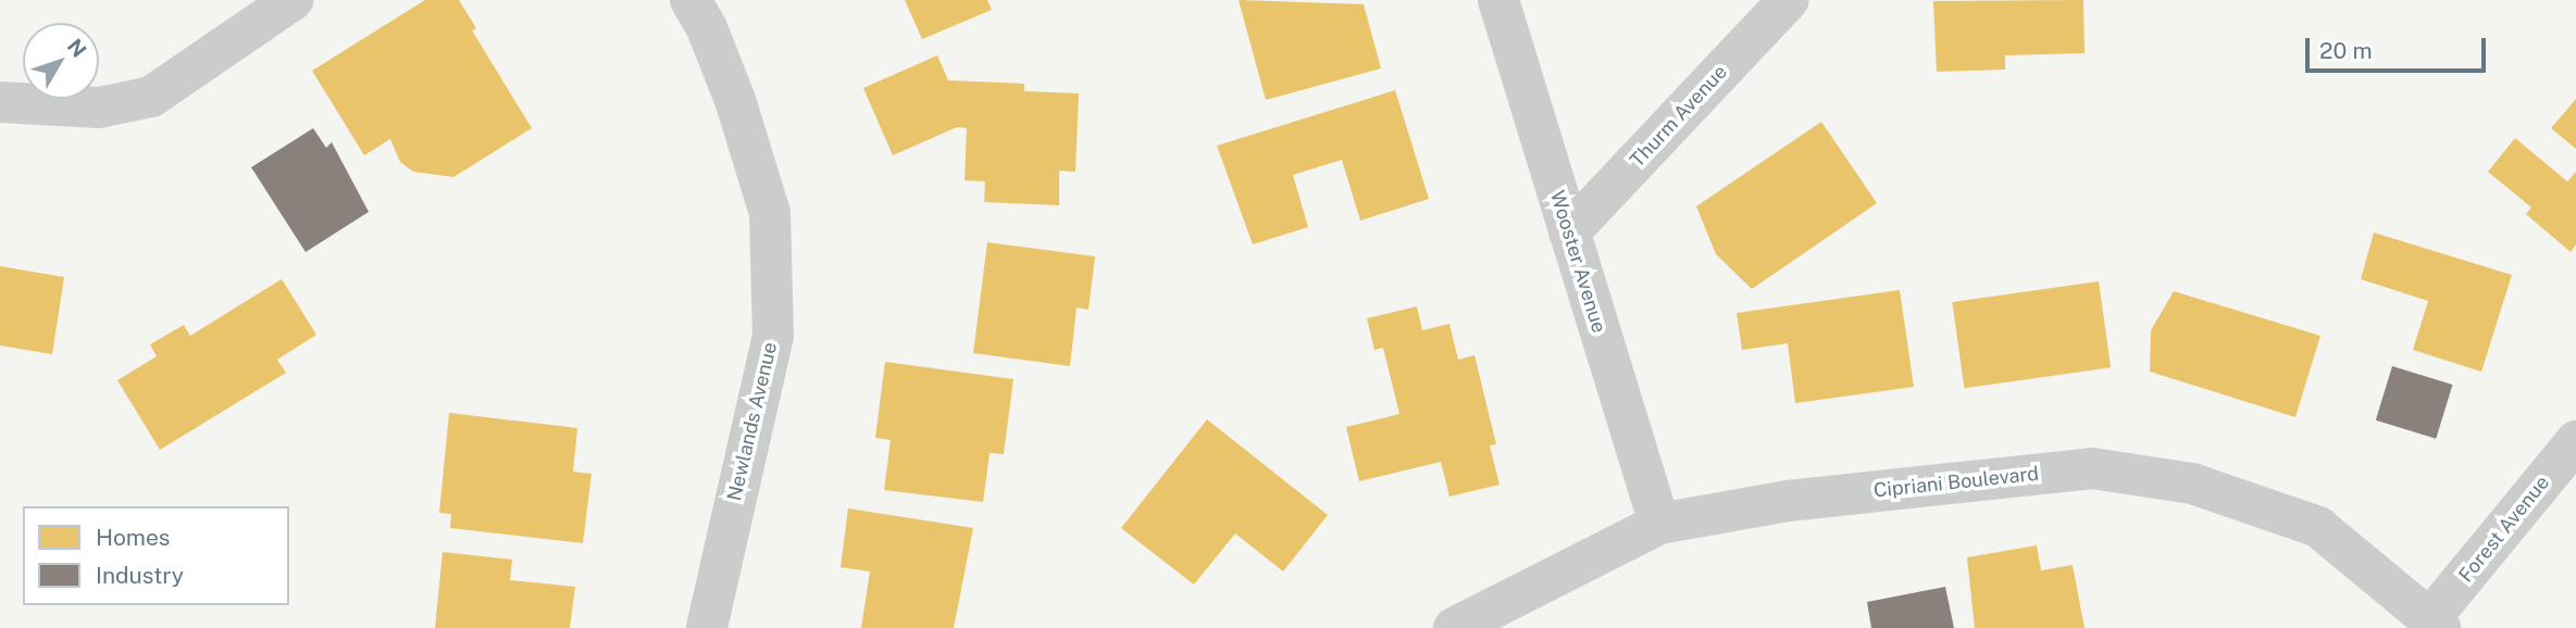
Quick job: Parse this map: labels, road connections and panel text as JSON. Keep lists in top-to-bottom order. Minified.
{"streets":{"street":["Thurm Avenue","Wooster Avenue","Newlands Avenue","Cipriani Boulevard","Forest Avenue"]},"crossings":[["Thurm Avenue","Wooster Avenue"],["Wooster Avenue","Cipriani Boulevard"],["Cipriani Boulevard","Forest Avenue"]],"legend":["Homes","Industry"],"scale_bar":"20 m","north":"top right"}
